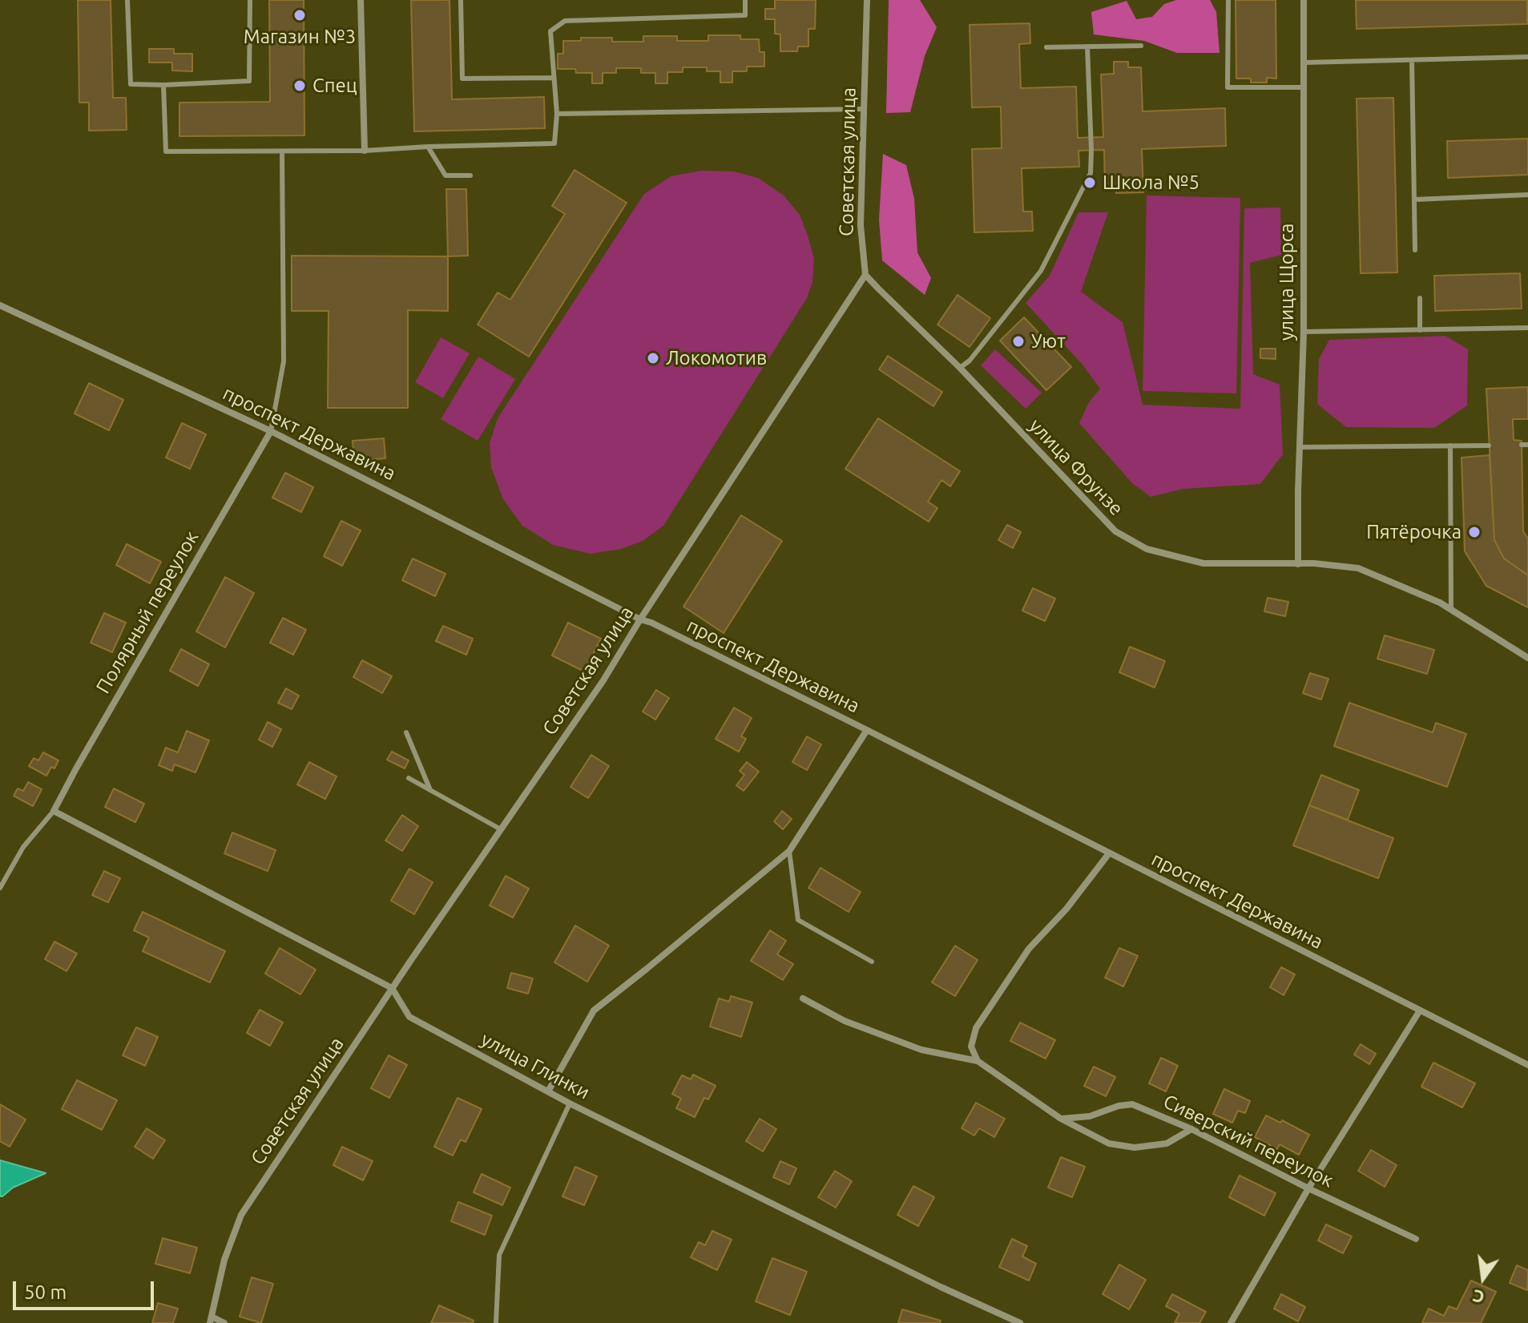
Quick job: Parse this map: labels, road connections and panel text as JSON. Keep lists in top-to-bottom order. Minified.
{"streets":{"street":["Советская улица","улица Щорса","проспект Державина","улица Фрунзе","Полярный переулок","улица Глинки","Сиверский переулок"]},"crossings":[["Советская улица","проспект Державина"],["Советская улица","улица Фрунзе"],["Советская улица","улица Глинки"],["улица Щорса","улица Фрунзе"],["проспект Державина","Полярный переулок"]],"places":["Магазин №3","Спец","Школа №5","Уют","Локомотив","Пятёрочка"],"scale_bar":"50 m","north":"bottom"}
